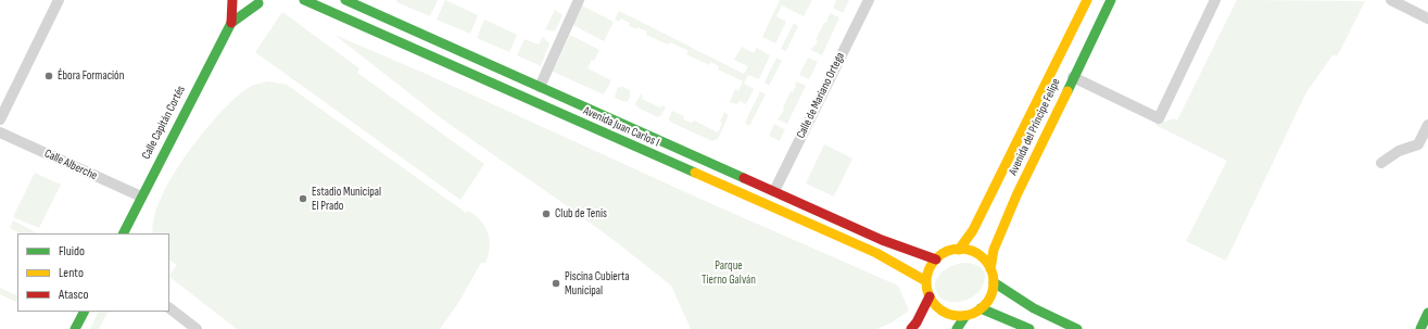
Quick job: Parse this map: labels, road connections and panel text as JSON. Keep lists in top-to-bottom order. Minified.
{"streets":{"street":["Calle de Mariano Ortega","Calle Capitán Cortés","Avenida Juan Carlos I","Avenida del Príncipe Felipe","Calle Alberche"]},"crossings":[["Calle de Mariano Ortega","Avenida Juan Carlos I"],["Calle Capitán Cortés","Calle Alberche"],["Avenida Juan Carlos I","Avenida del Príncipe Felipe"]],"parks":["Parque Tierno Galván"],"places":["Ébora Formación","Estadio Municipal El Prado","Club de Tenis","Piscina Cubierta Municipal"],"legend":["Fluido","Lento","Atasco"]}
